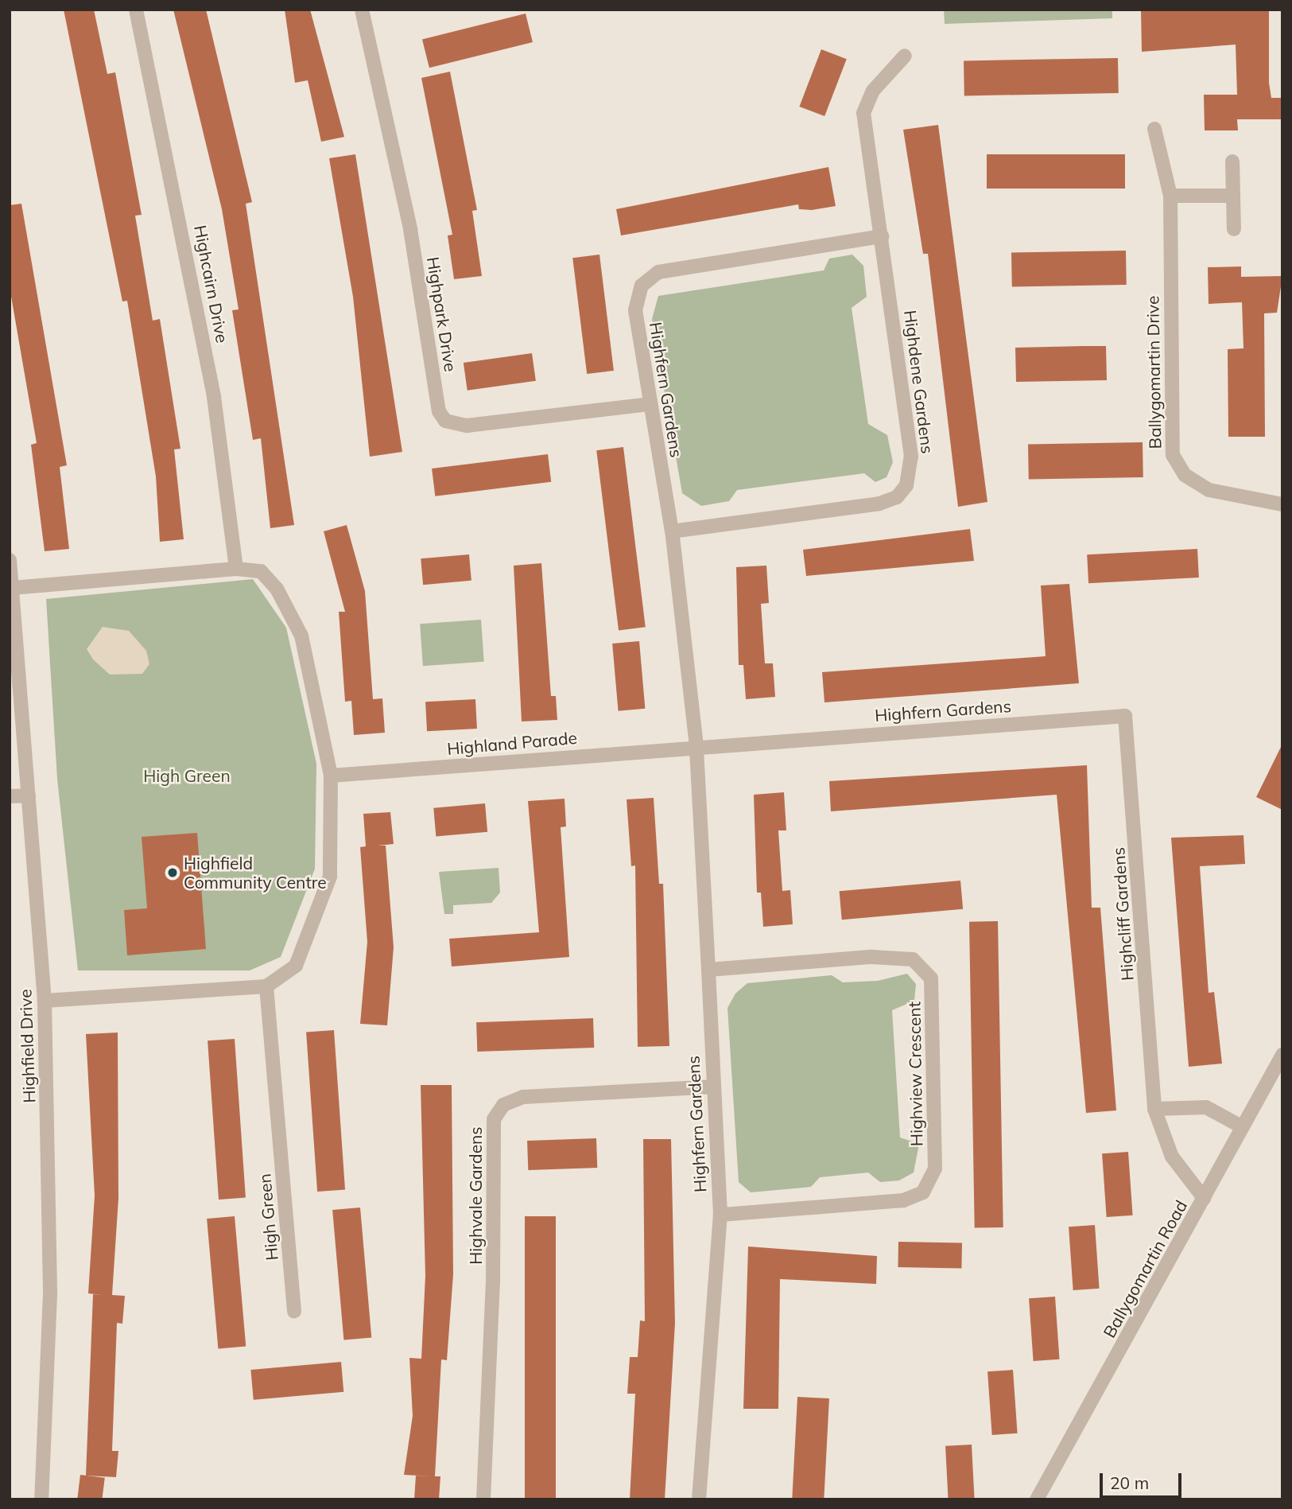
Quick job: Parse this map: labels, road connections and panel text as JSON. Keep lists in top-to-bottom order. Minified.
{"streets":{"street":["Highcairn Drive","Highpark Drive","Ballygomartin Drive","Highdene Gardens","Highfern Gardens","Highland Parade","Highcliff Gardens","Highfield Drive","Highview Crescent","Highvale Gardens","High Green","Ballygomartin Road"]},"crossings":[["Highpark Drive","Highfern Gardens"],["Highdene Gardens","Highfern Gardens"],["Highfern Gardens","Highland Parade"],["Highfern Gardens","Highcliff Gardens"],["Highfern Gardens","Highview Crescent"],["Highfern Gardens","Highvale Gardens"],["Highcliff Gardens","Ballygomartin Road"]],"parks":["High Green"],"places":["Highfield Community Centre"],"scale_bar":"20 m"}
